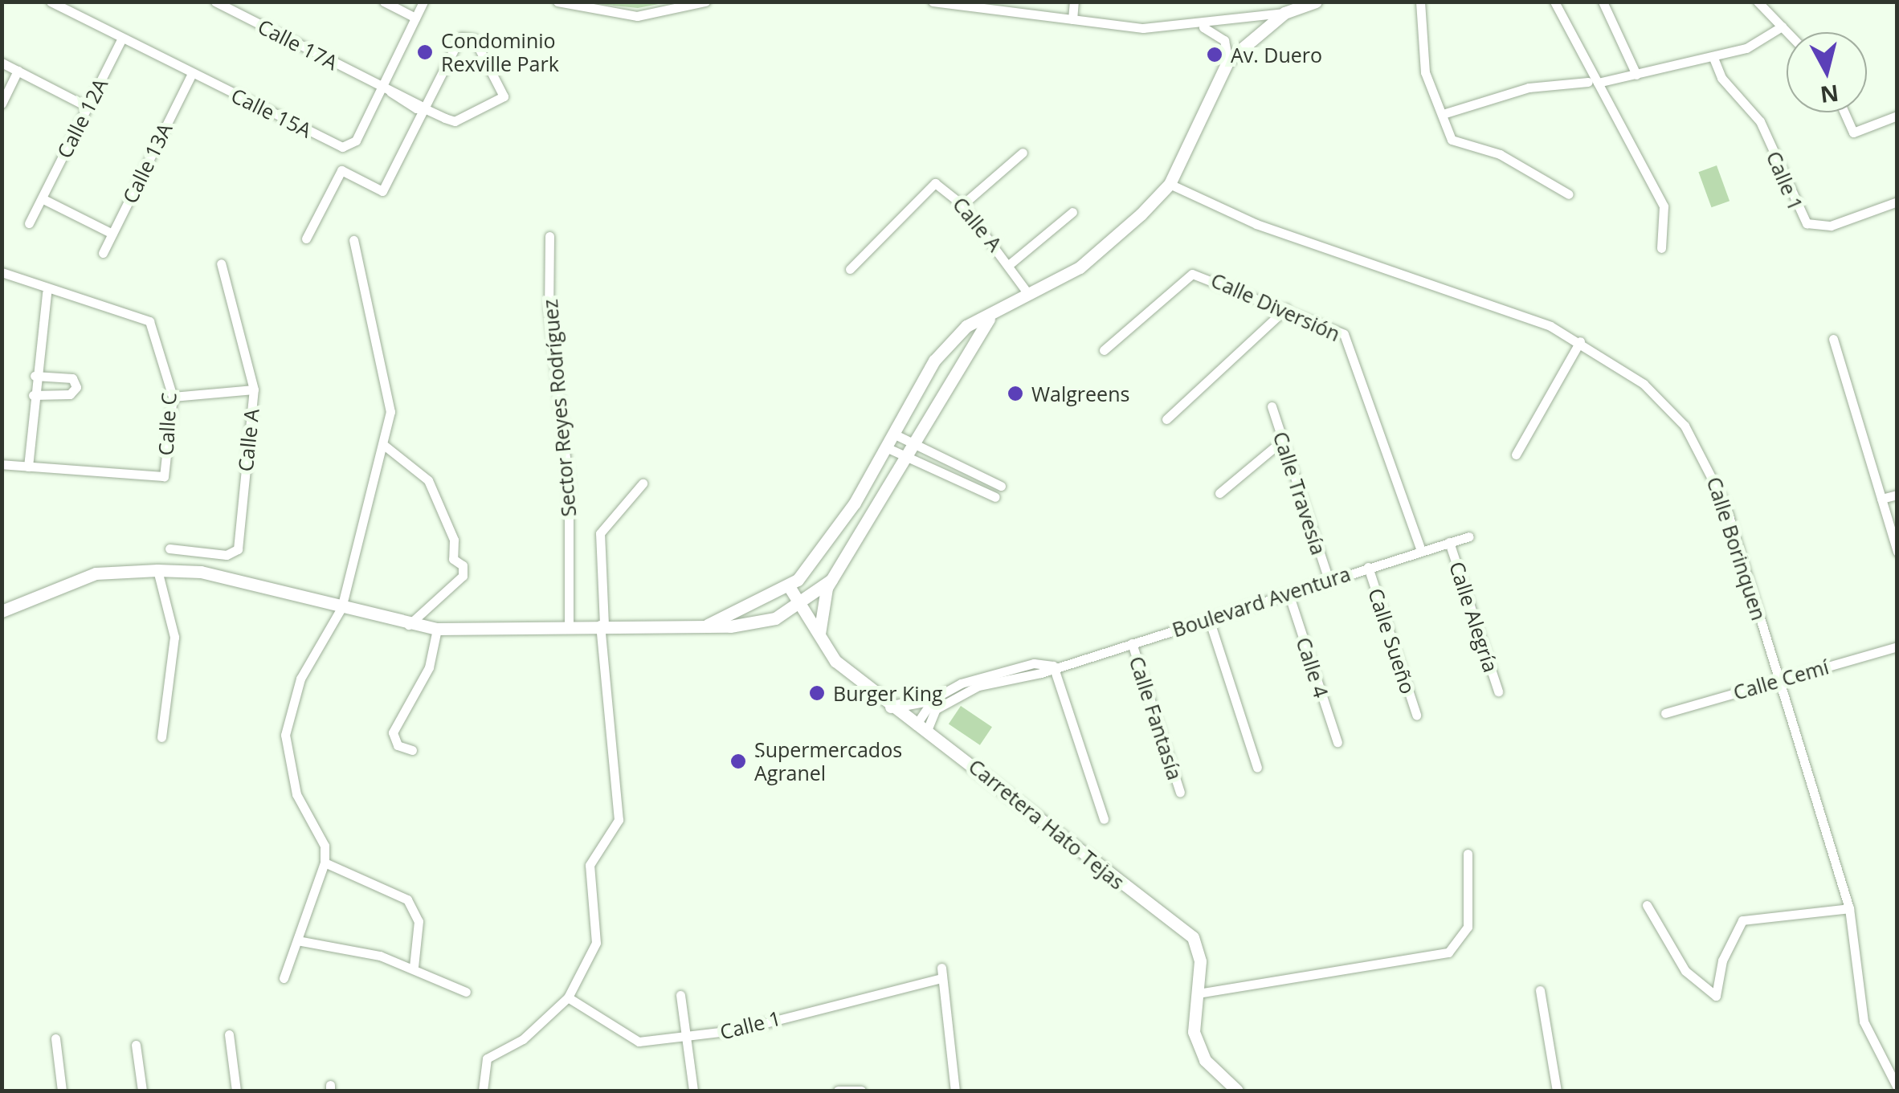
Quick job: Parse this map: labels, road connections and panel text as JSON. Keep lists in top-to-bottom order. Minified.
{"streets":{"street":["Calle 17A","Calle 15A","Calle 12A","Calle 13A","Calle 1","Calle A","Calle Diversión","Sector Reyes Rodríguez","Calle C","Calle Travesía","Calle Borinquen","Boulevard Aventura","Calle Alegría","Calle Sueño","Calle 4","Calle Cemí","Calle Fantasía","Carretera Hato Tejas"]},"crossings":[["Calle 17A","Calle 15A"],["Calle 15A","Calle 12A"],["Calle 15A","Calle 13A"],["Calle Diversión","Boulevard Aventura"],["Calle Travesía","Boulevard Aventura"],["Calle Borinquen","Calle Cemí"],["Boulevard Aventura","Calle Alegría"],["Boulevard Aventura","Calle Sueño"],["Boulevard Aventura","Calle 4"],["Boulevard Aventura","Calle Fantasía"],["Boulevard Aventura","Carretera Hato Tejas"]],"places":["Condominio Rexville Park","Av. Duero","Walgreens","Burger King","Supermercados Agranel"],"north":"bottom"}
